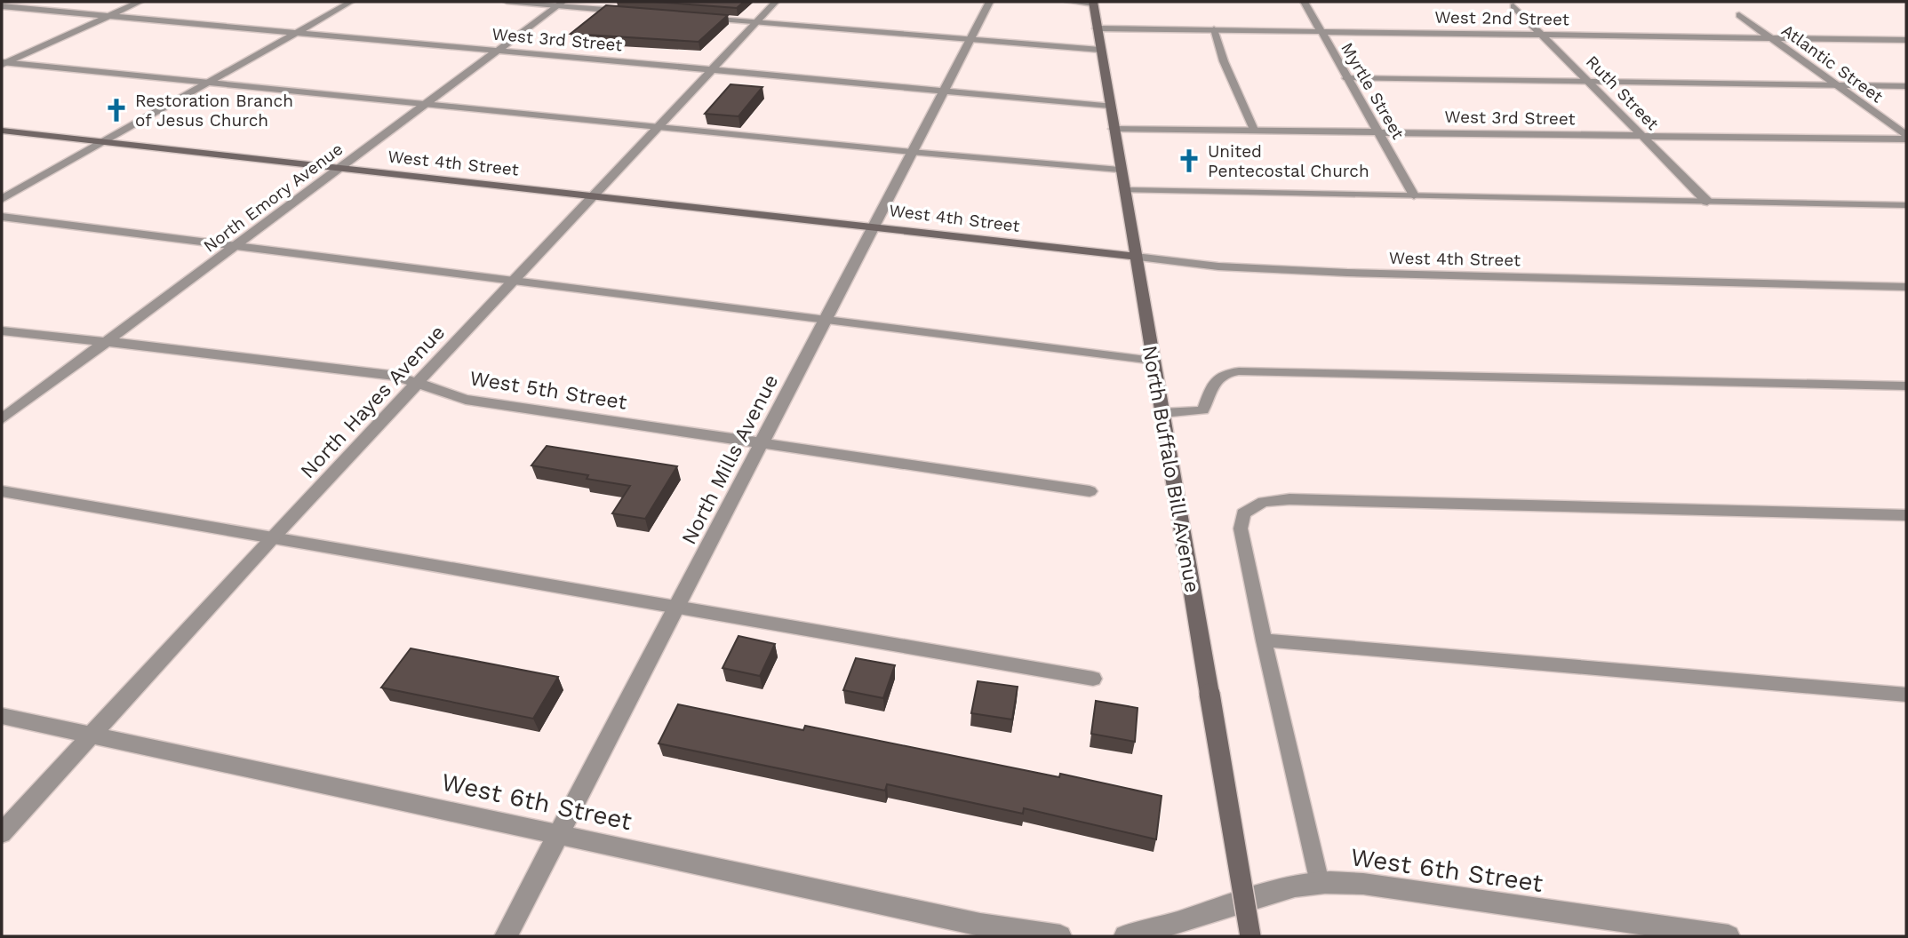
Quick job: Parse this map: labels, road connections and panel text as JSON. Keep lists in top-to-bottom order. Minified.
{"streets":{"main road":["West 4th Street","North Buffalo Bill Avenue"],"street":["West 2nd Street","West 3rd Street","Atlantic Street","Myrtle Street","Ruth Street","North Emory Avenue","West 5th Street","North Hayes Avenue","North Mills Avenue","West 6th Street"]},"crossings":[["West 2nd Street","Atlantic Street"],["West 2nd Street","Myrtle Street"],["West 2nd Street","Ruth Street"],["West 2nd Street","North Buffalo Bill Avenue"],["West 3rd Street","Atlantic Street"],["West 3rd Street","Myrtle Street"],["West 3rd Street","Ruth Street"],["West 3rd Street","North Emory Avenue"],["West 3rd Street","North Hayes Avenue"],["West 3rd Street","North Mills Avenue"],["West 3rd Street","North Buffalo Bill Avenue"],["West 4th Street","North Emory Avenue"],["West 4th Street","North Hayes Avenue"],["West 4th Street","North Mills Avenue"],["West 4th Street","North Buffalo Bill Avenue"],["North Emory Avenue","West 5th Street"],["West 5th Street","North Hayes Avenue"],["West 5th Street","North Mills Avenue"],["North Hayes Avenue","West 6th Street"],["North Mills Avenue","West 6th Street"]],"places":{"church":["Restoration Branch of Jesus Church","United Pentecostal Church"]}}
